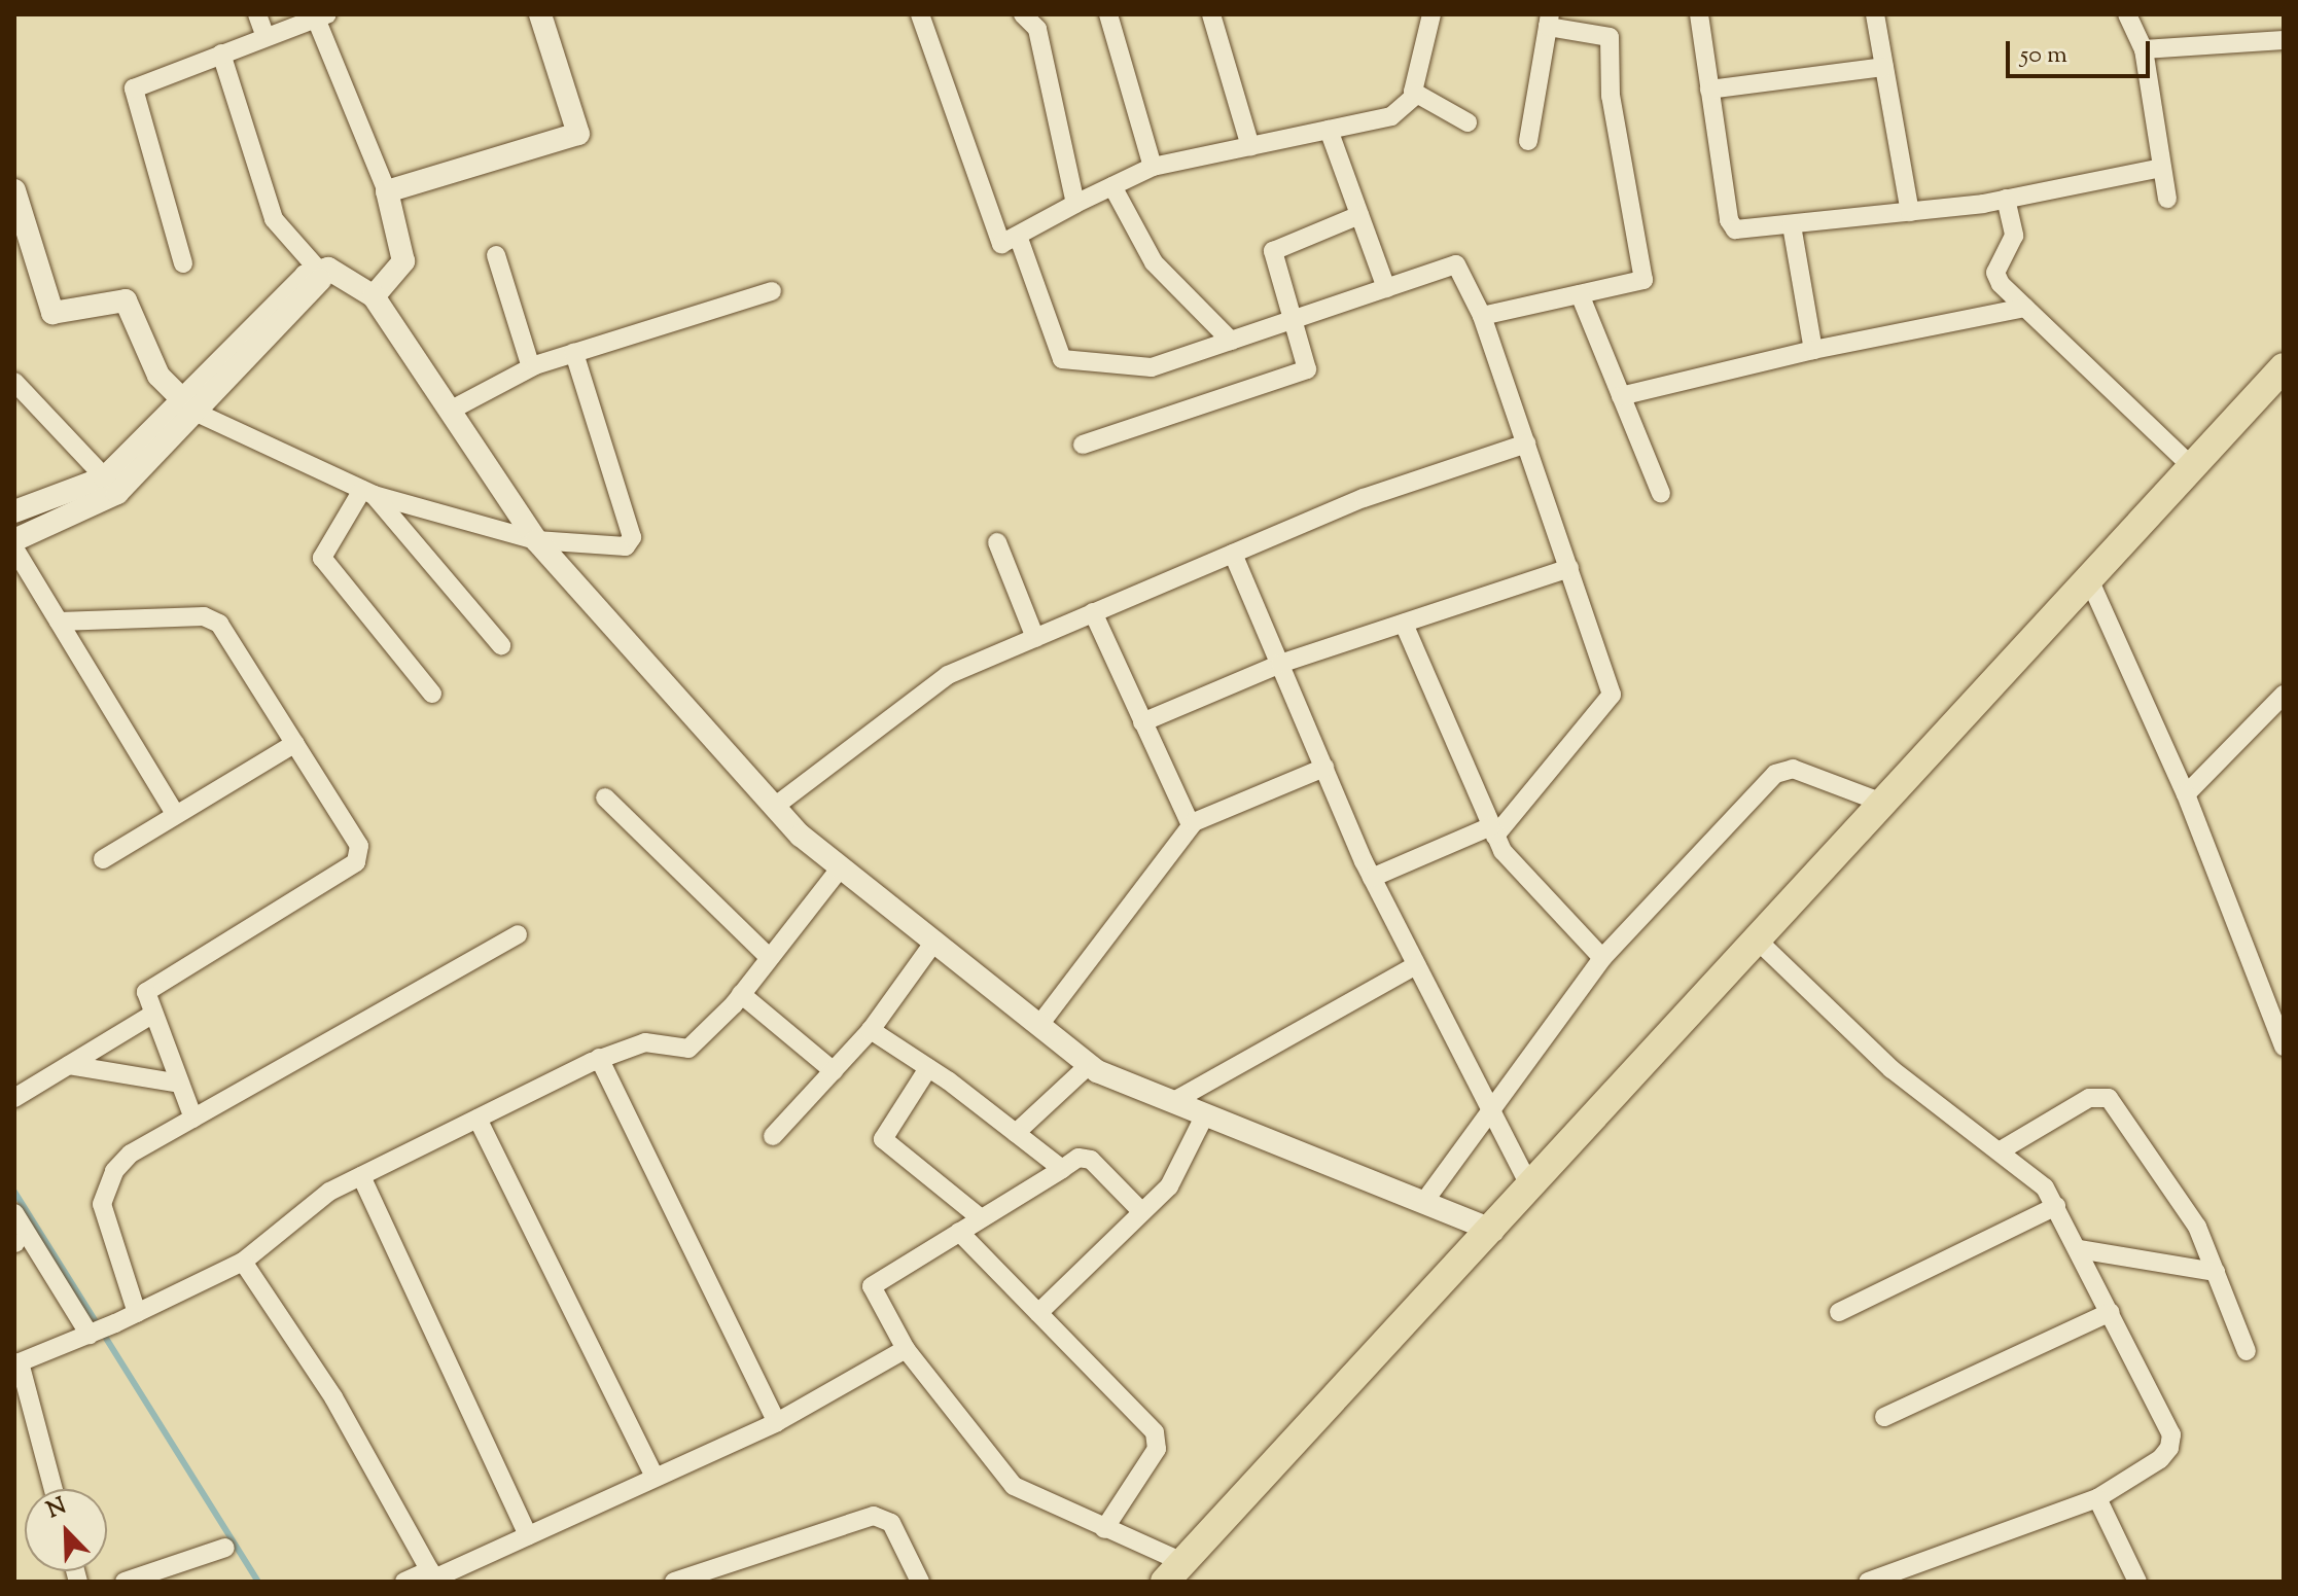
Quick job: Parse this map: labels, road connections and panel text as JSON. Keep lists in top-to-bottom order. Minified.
{"scale_bar":"50 m","north":"top left"}
